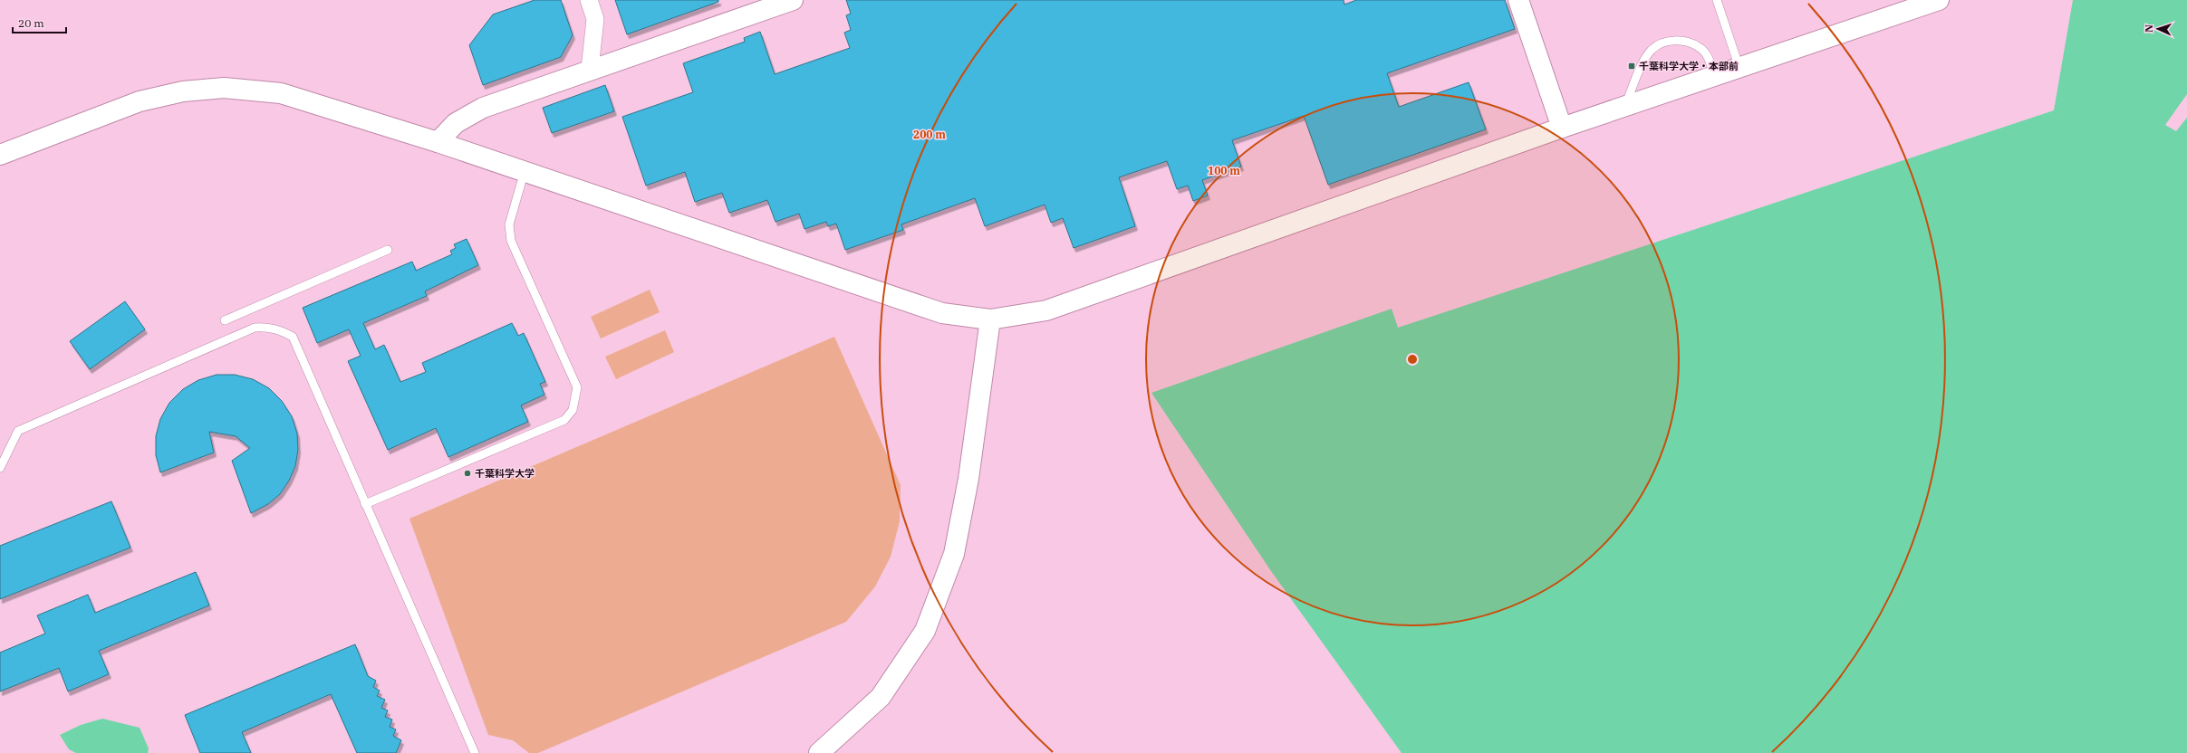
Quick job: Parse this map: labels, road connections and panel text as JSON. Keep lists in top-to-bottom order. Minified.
{"places":{"transit":["千葉科学大学・本部前"],"other":["千葉科学大学"]},"scale_bar":"20 m","north":"left","rings":["200 m","100 m"]}
